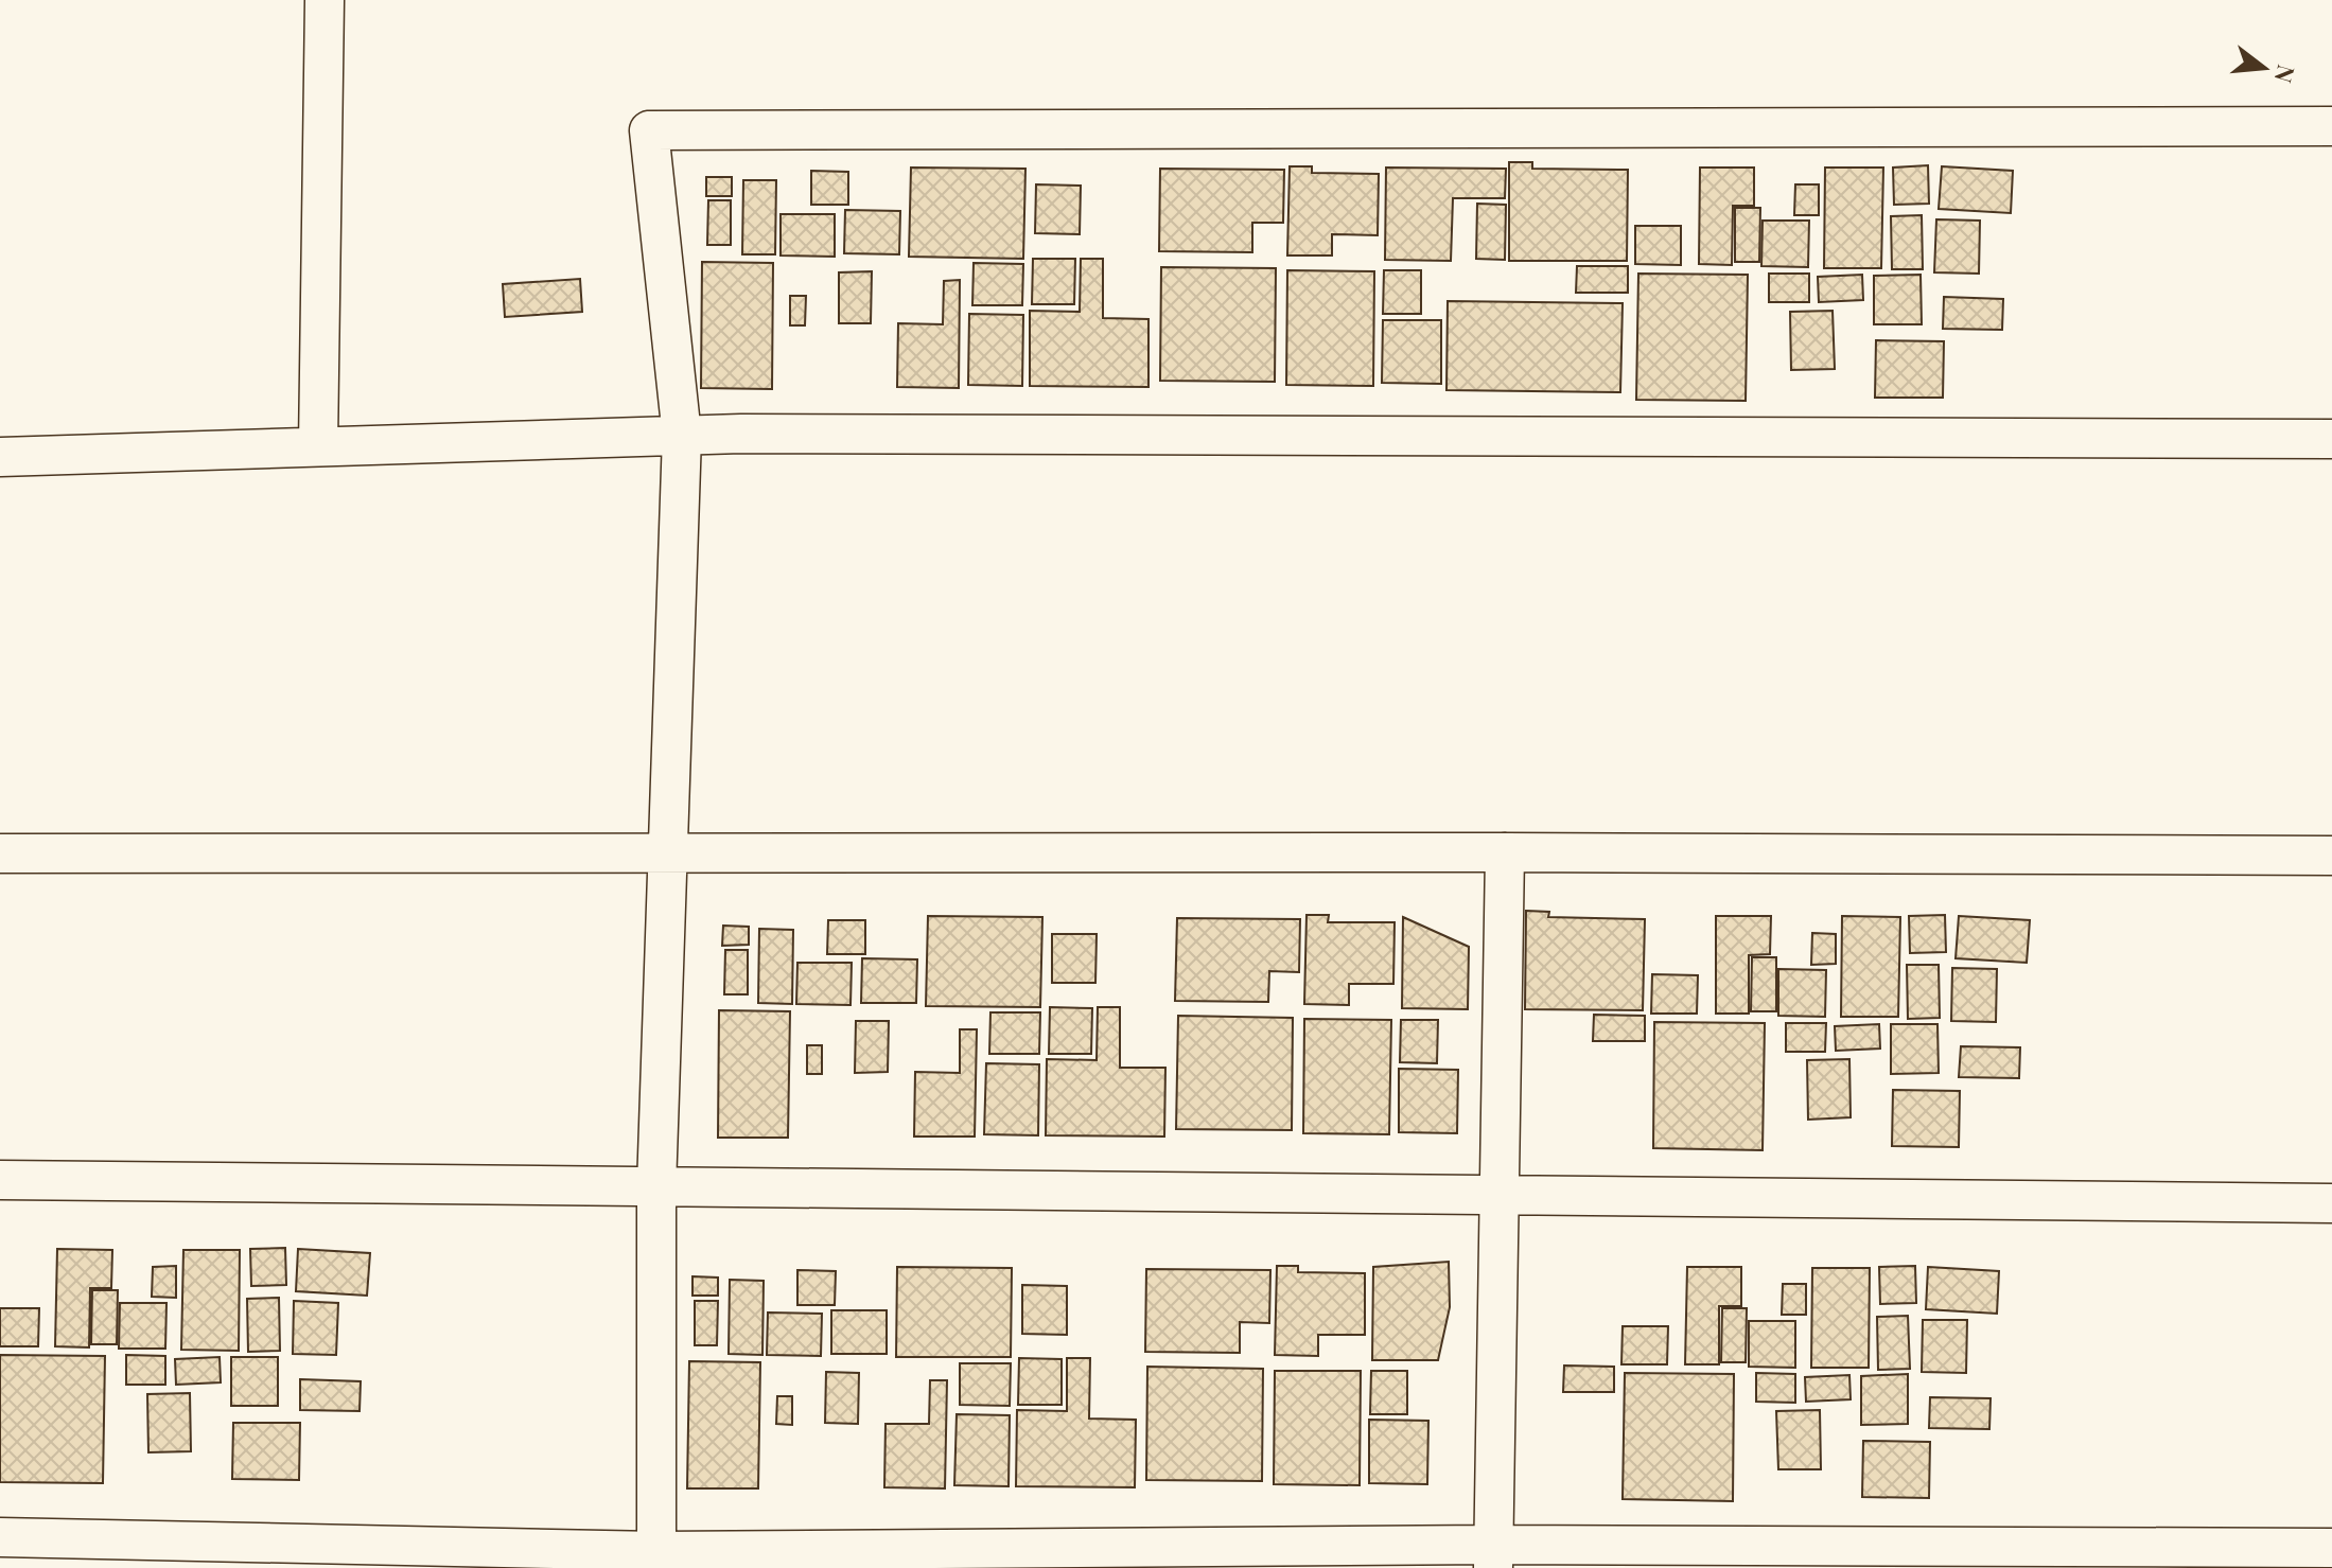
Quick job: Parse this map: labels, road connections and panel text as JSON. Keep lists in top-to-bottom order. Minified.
{"north":"right"}
